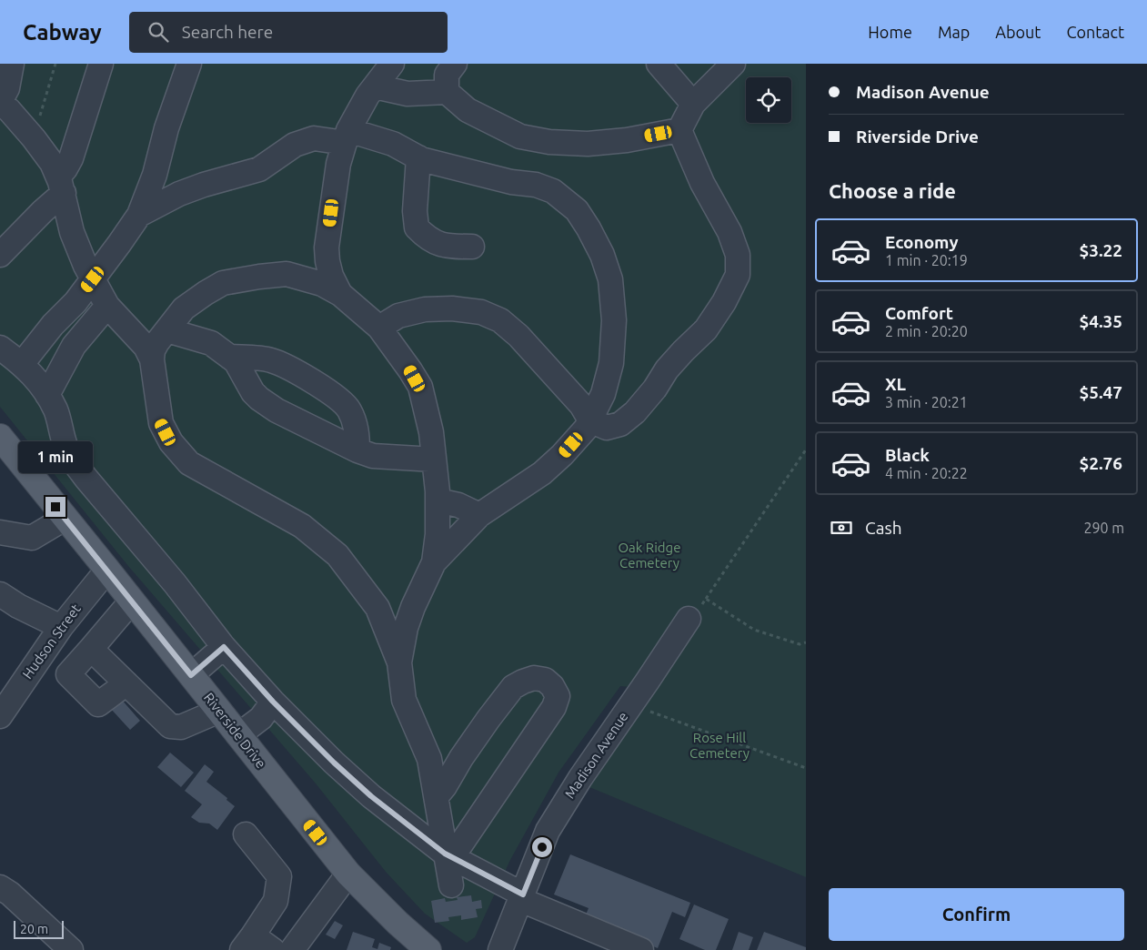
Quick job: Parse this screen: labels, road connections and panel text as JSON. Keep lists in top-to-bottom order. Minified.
{"streets":{"main road":["Riverside Drive"],"street":["Hudson Street","Madison Avenue"]},"crossings":[["Hudson Street","Riverside Drive"]],"parks":["Oak Ridge Cemetery","Rose Hill Cemetery"],"scale_bar":"20 m","page":{"header":"Cabway","search":"Search here","nav":["Home","Map","About","Contact"],"banner":["Madison Avenue","Riverside Drive"],"heading":"Choose a ride","list":[{"name":"Economy","note":"1 min · 20:19","value":"$3.22"},{"name":"Comfort","note":"2 min · 20:20","value":"$4.35"},{"name":"XL","note":"3 min · 20:21","value":"$5.47"},{"name":"Black","note":"4 min · 20:22","value":"$2.76"}],"bubble":"1 min","pay":["Cash","290 m"],"buttons":"Confirm","scale":"20 m"}}
